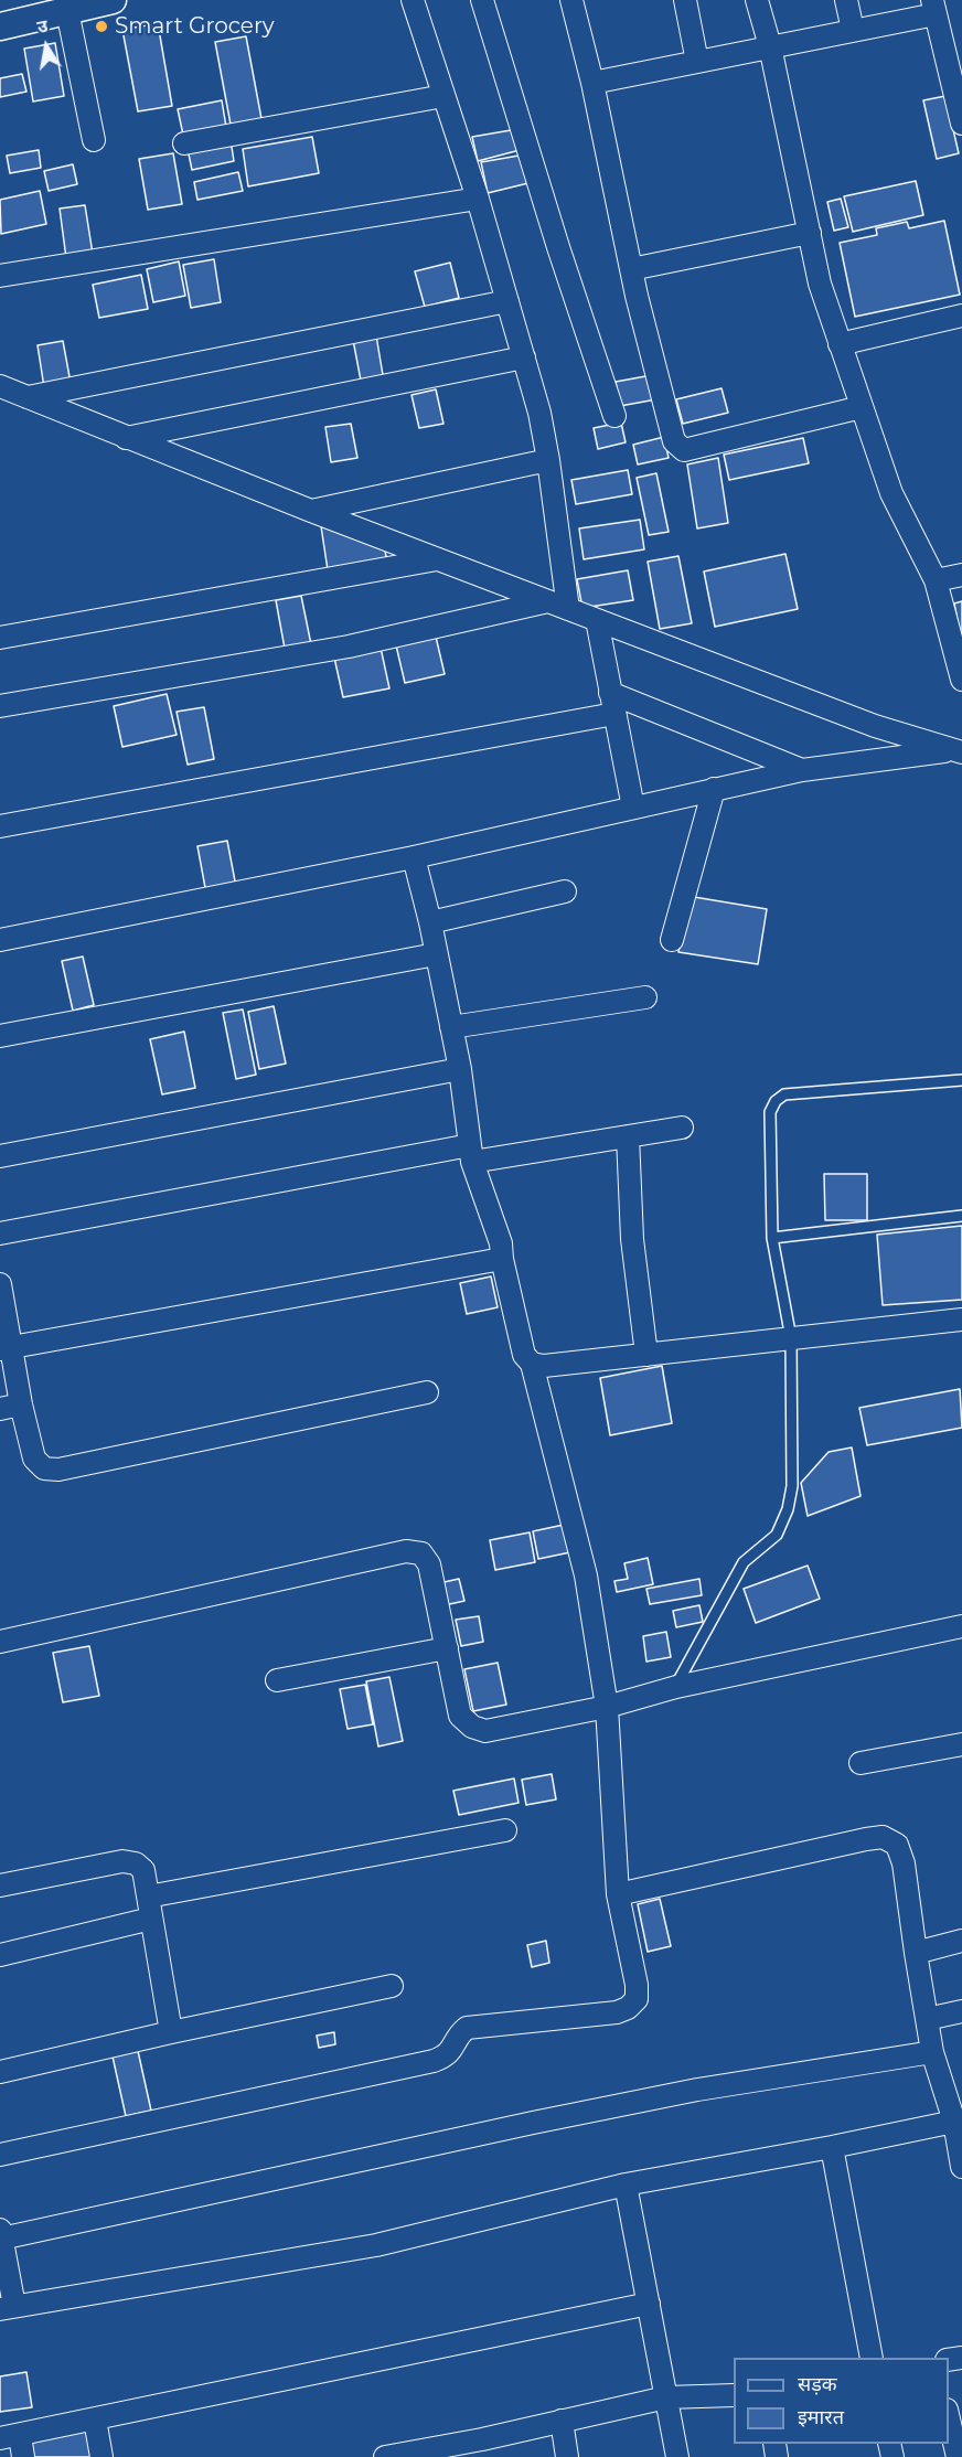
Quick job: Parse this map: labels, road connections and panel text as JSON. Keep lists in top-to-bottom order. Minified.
{"places":["Smart Grocery"],"legend":["सड़क","इमारत"],"north":"top"}
